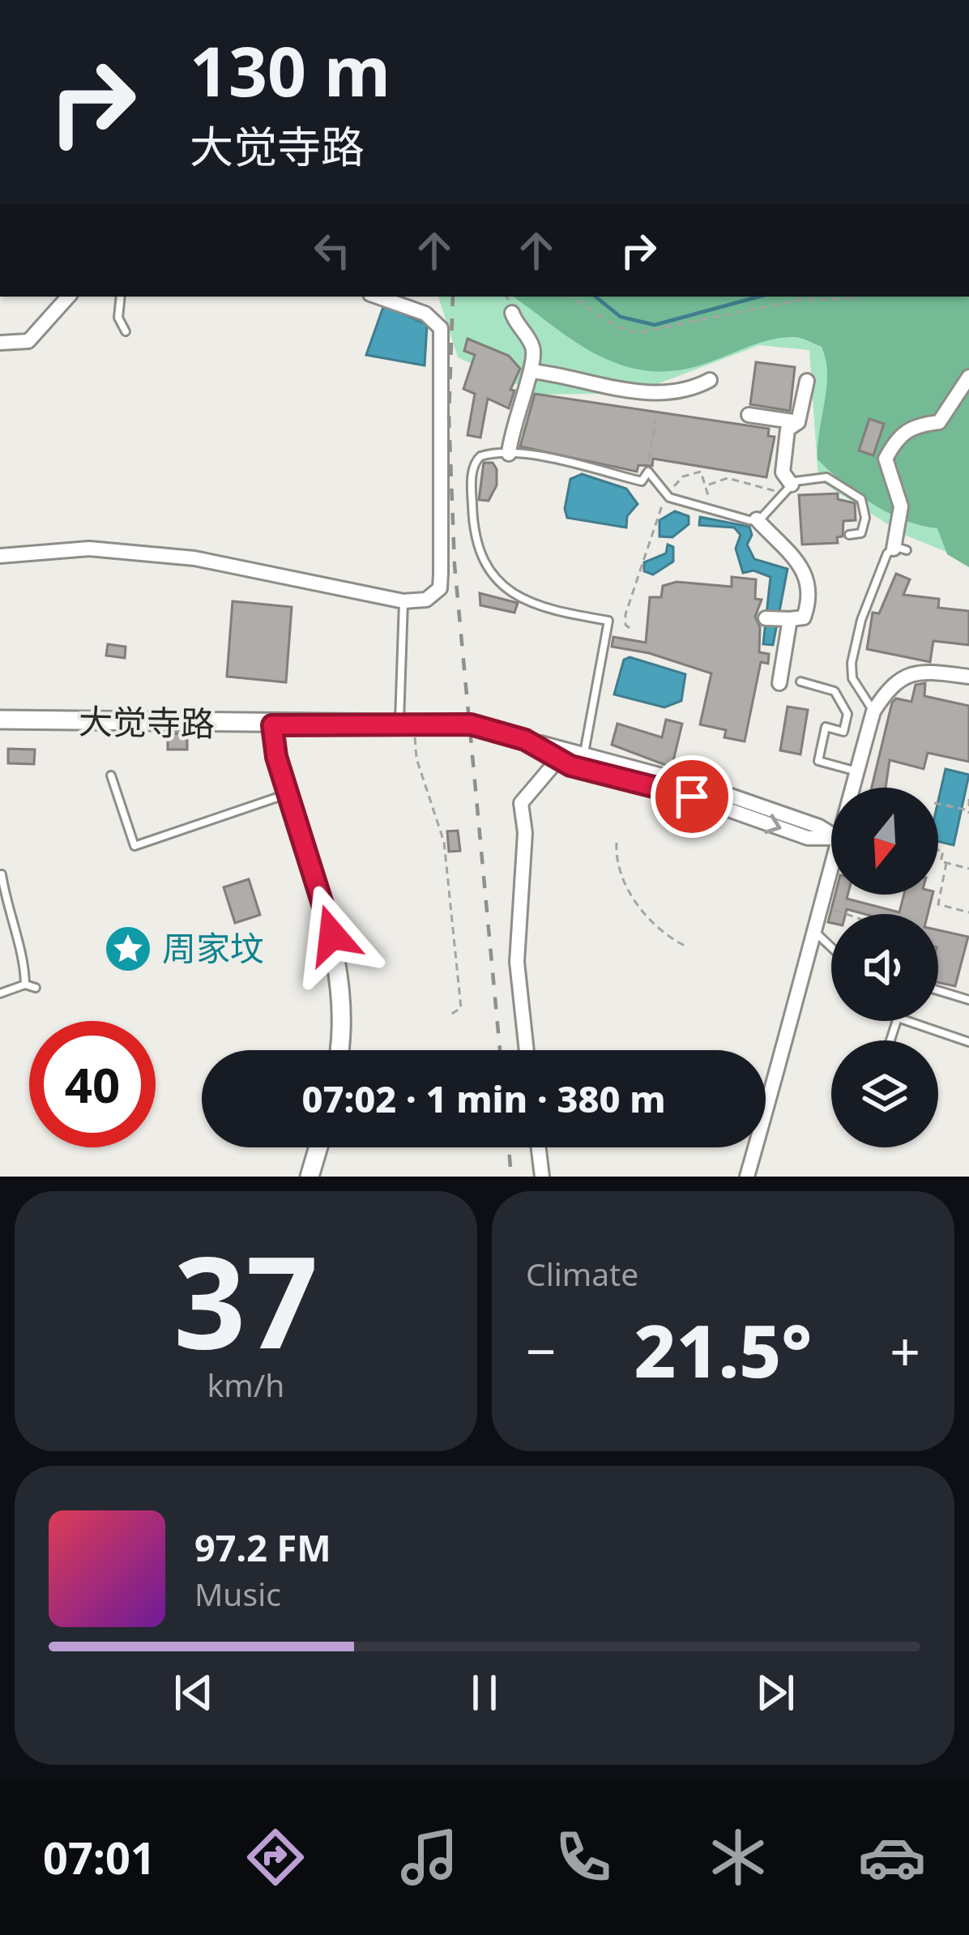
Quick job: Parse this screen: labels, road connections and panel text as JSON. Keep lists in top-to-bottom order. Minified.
{"streets":{"street":["大觉寺路"]},"places":{"place":["周家坟"]},"north":"bottom","page":{"turn":["130 m","大觉寺路"],"limit":"40","trip":"07:02 · 1 min · 380 m","tile":[["37","km/h"],"Climate"],"heat":["−","21.5°","+"],"song":["97.2 FM","Music"],"tabs":"07:01"}}
